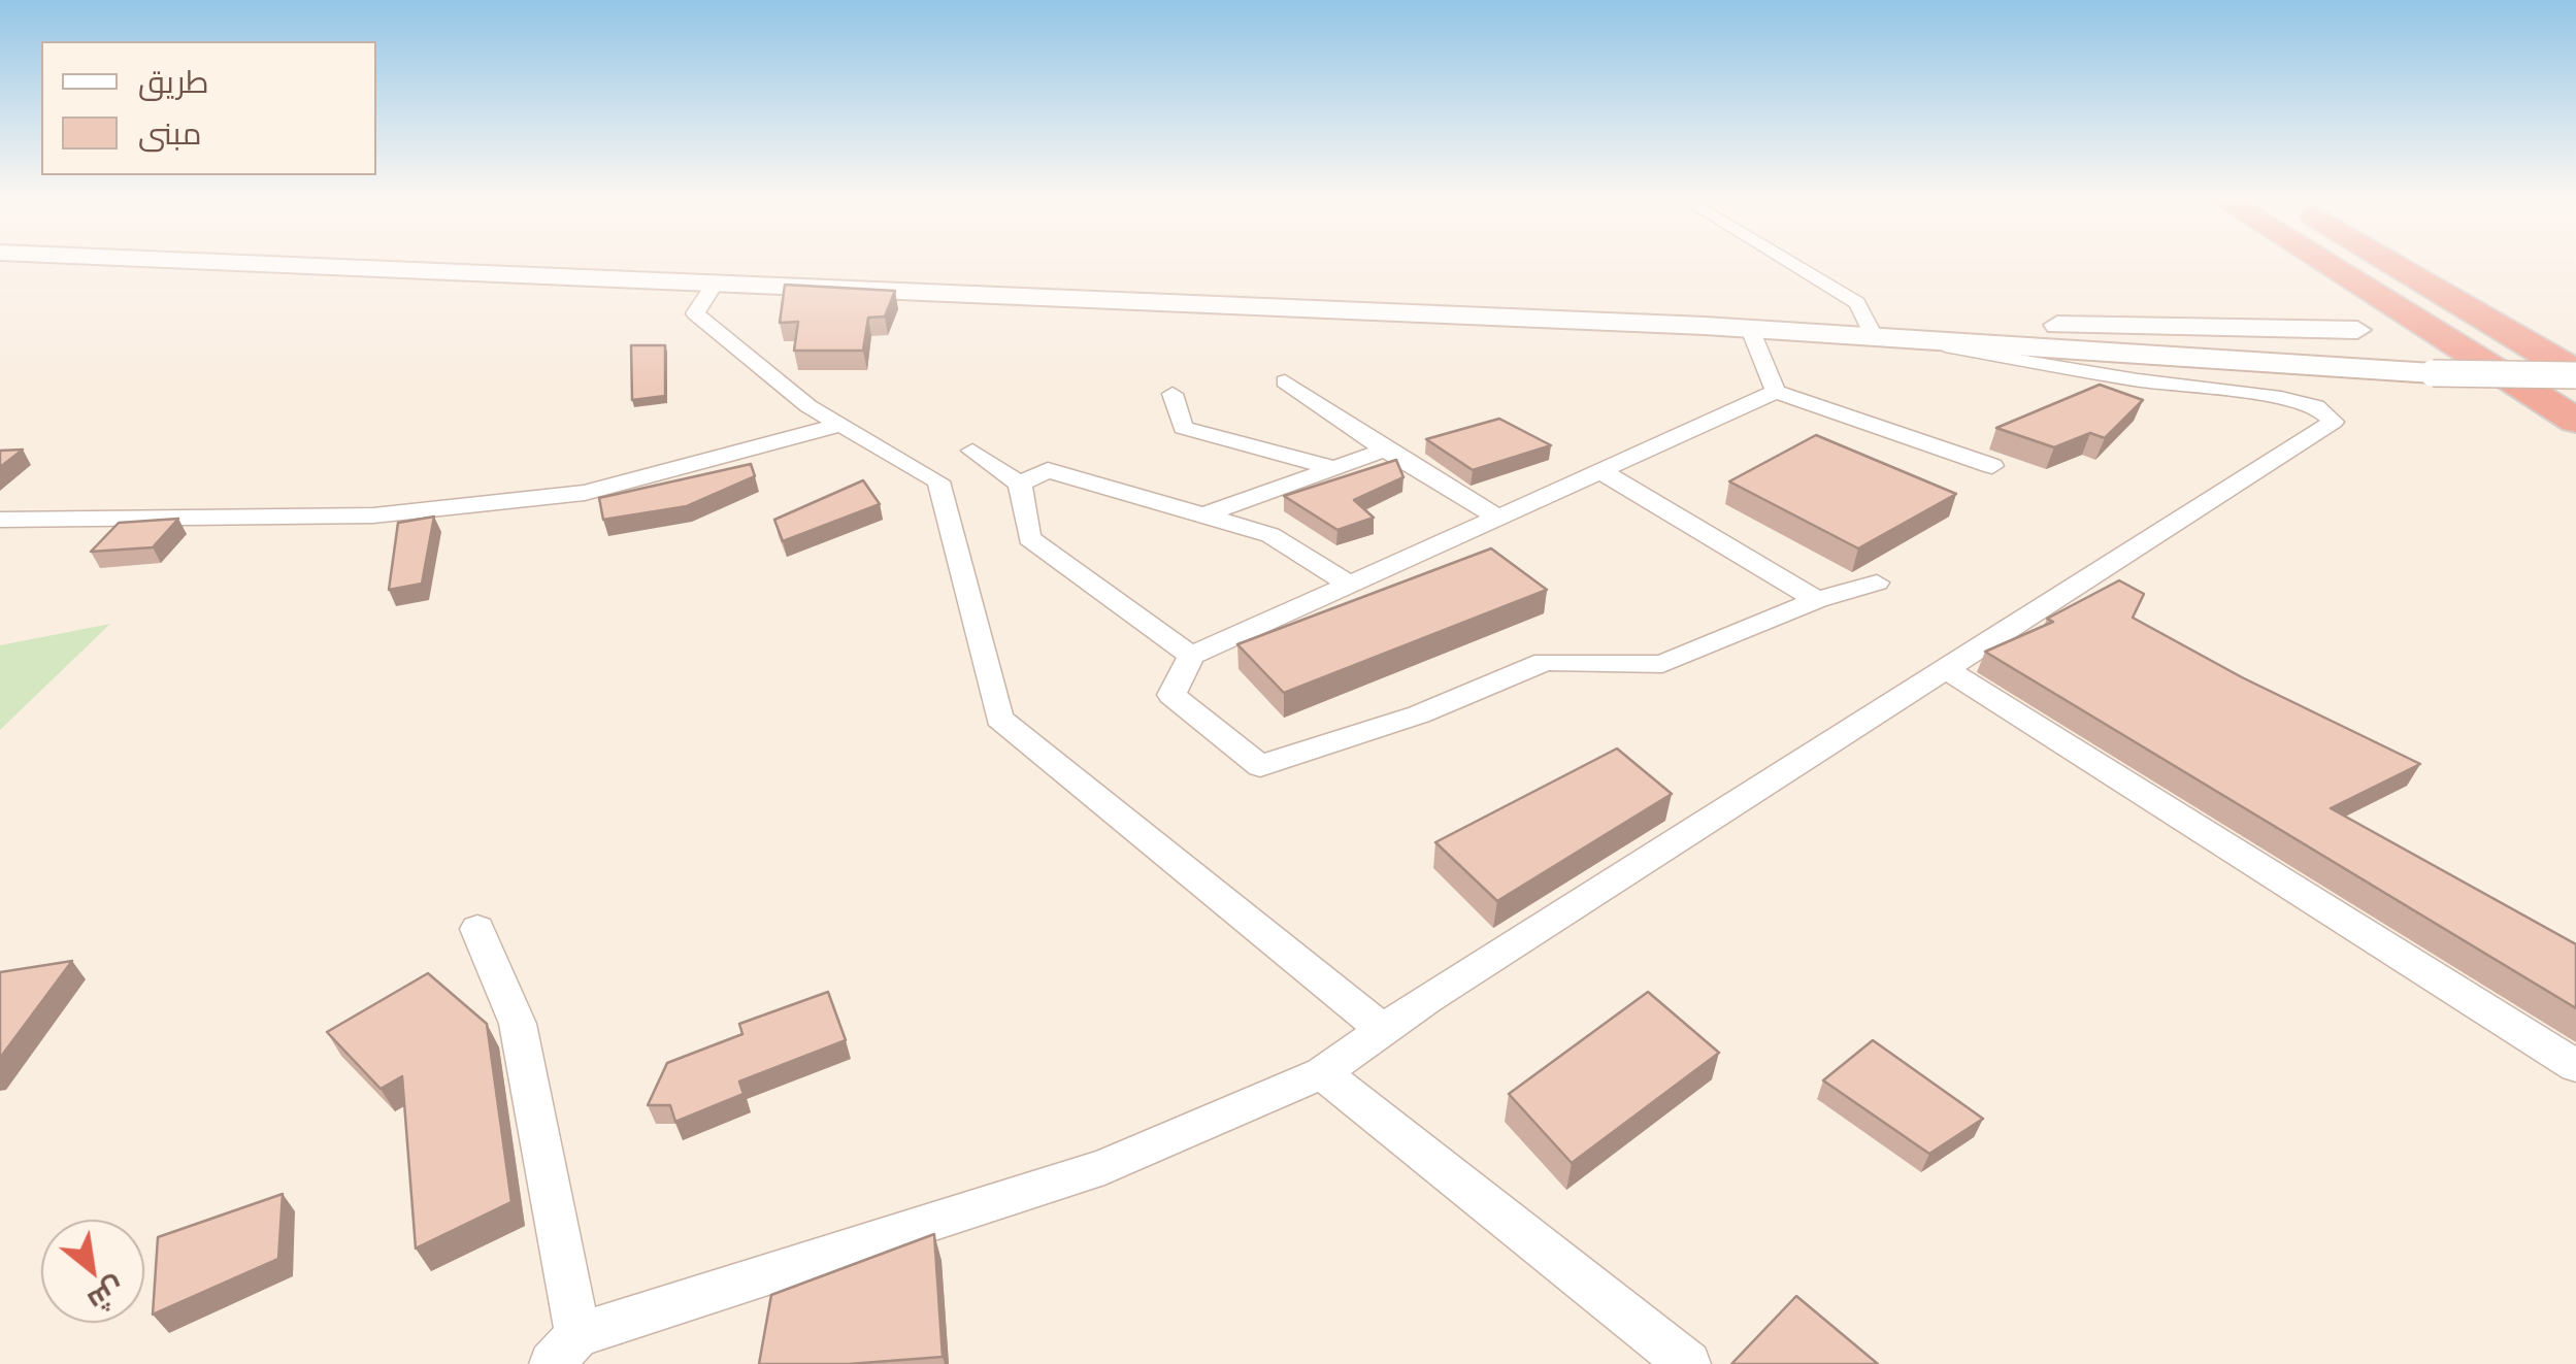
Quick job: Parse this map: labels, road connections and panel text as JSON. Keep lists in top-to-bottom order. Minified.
{"legend":["طريق","مبنى"],"north":"bottom right"}
